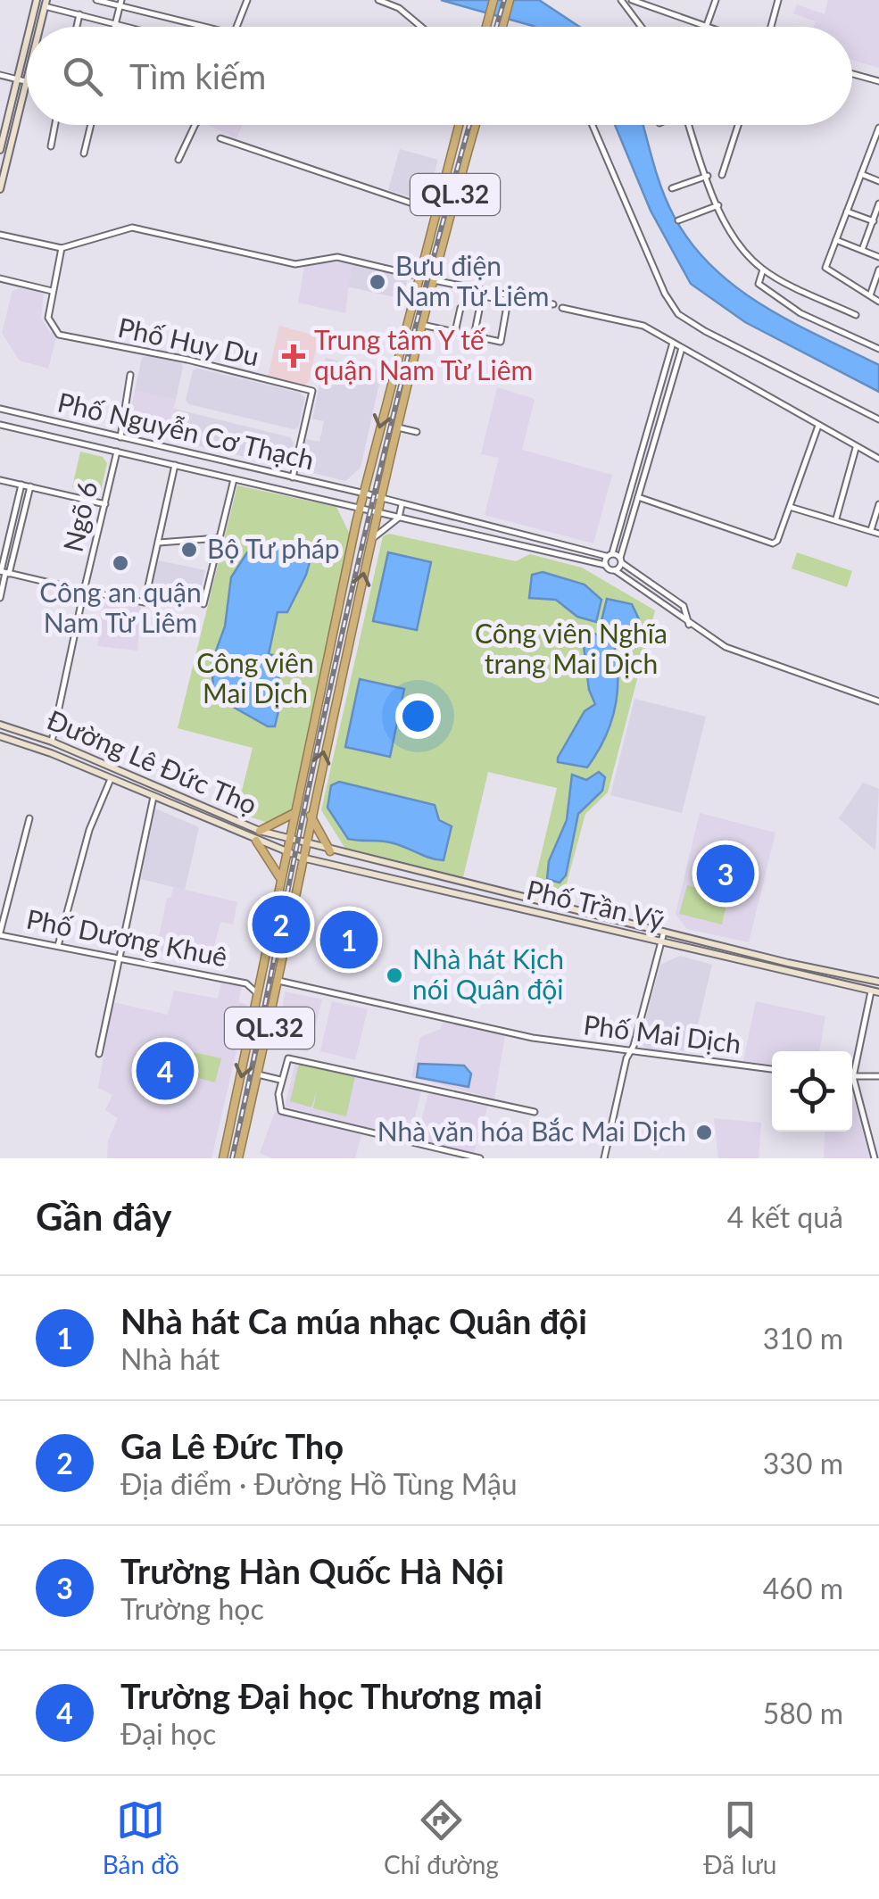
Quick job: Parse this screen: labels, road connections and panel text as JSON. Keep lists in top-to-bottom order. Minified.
{"streets":{"highway":["QL.32"],"main road":["Đường Lê Đức Thọ","Phố Trần Vỹ"],"street":["Phố Huy Du","Phố Nguyễn Cơ Thạch","Ngõ 6","Phố Dương Khuê","Phố Mai Dịch"]},"crossings":[["QL.32","Phố Nguyễn Cơ Thạch"],["QL.32","Đường Lê Đức Thọ"],["QL.32","Phố Trần Vỹ"],["QL.32","Phố Dương Khuê"],["QL.32","Phố Mai Dịch"],["Phố Huy Du","Phố Nguyễn Cơ Thạch"],["Phố Nguyễn Cơ Thạch","Ngõ 6"],["Ngõ 6","Đường Lê Đức Thọ"],["Đường Lê Đức Thọ","Phố Trần Vỹ"]],"parks":["Công viên Nghĩa trang Mai Dịch","Công viên Mai Dịch"],"places":{"other":["Bưu điện Nam Từ Liêm","Bộ Tư pháp","Công an quận Nam Từ Liêm","Nhà hát Kịch nói Quân đội","Nhà văn hóa Bắc Mai Dịch"],"health":["Trung tâm Y tế quận Nam Từ Liêm"]},"page":{"search":"Tìm kiếm","pins":["3","2","1","4"],"heading":["Gần đây","4 kết quả"],"list":[{"mark":"1","name":"Nhà hát Ca múa nhạc Quân đội","note":"Nhà hát","value":"310 m"},{"mark":"2","name":"Ga Lê Đức Thọ","note":"Địa điểm · Đường Hồ Tùng Mậu","value":"330 m"},{"mark":"3","name":"Trường Hàn Quốc Hà Nội","note":"Trường học","value":"460 m"},{"mark":"4","name":"Trường Đại học Thương mại","note":"Đại học","value":"580 m"}],"nav":["Bản đồ","Chỉ đường","Đã lưu"]}}
